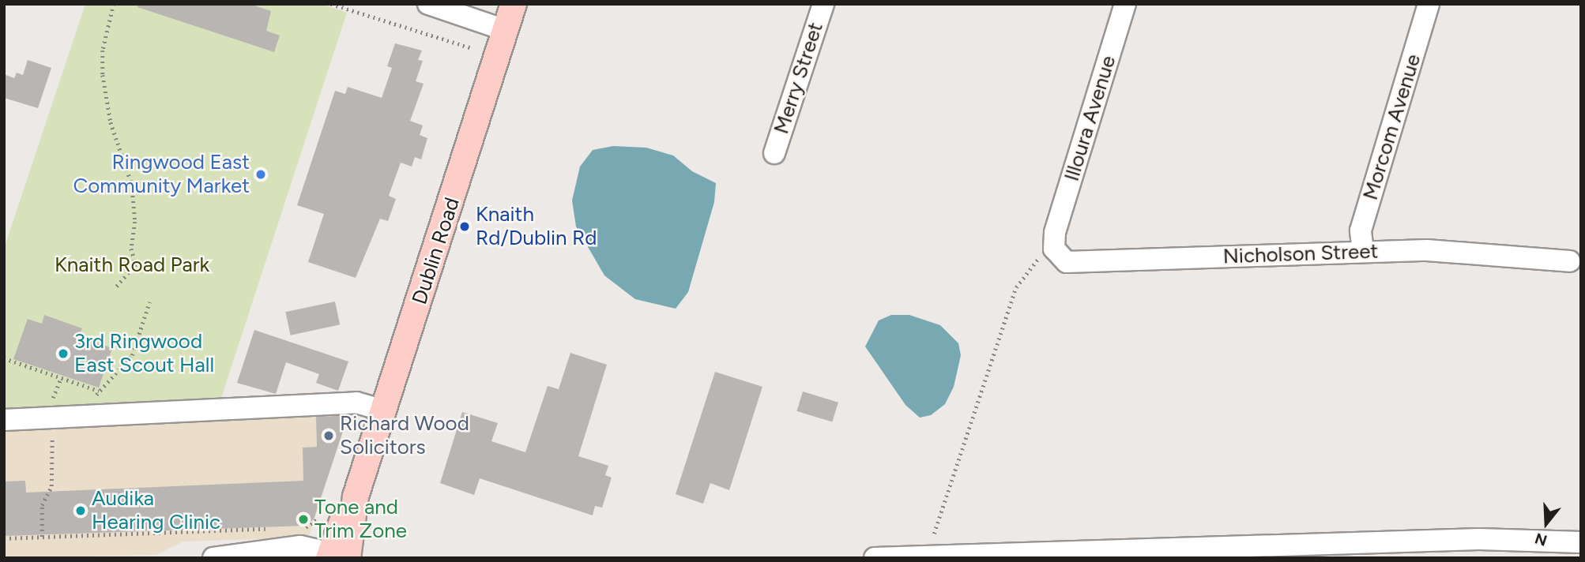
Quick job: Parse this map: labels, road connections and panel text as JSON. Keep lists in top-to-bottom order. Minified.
{"streets":{"main road":["Dublin Road"],"street":["Merry Street","Illoura Avenue","Morcom Avenue","Nicholson Street"]},"crossings":[["Illoura Avenue","Nicholson Street"],["Morcom Avenue","Nicholson Street"]],"parks":["Knaith Road Park"],"places":["Ringwood East Community Market","Knaith Rd/Dublin Rd","3rd Ringwood East Scout Hall","Richard Wood Solicitors","Audika Hearing Clinic","Tone and Trim Zone"],"north":"bottom"}
